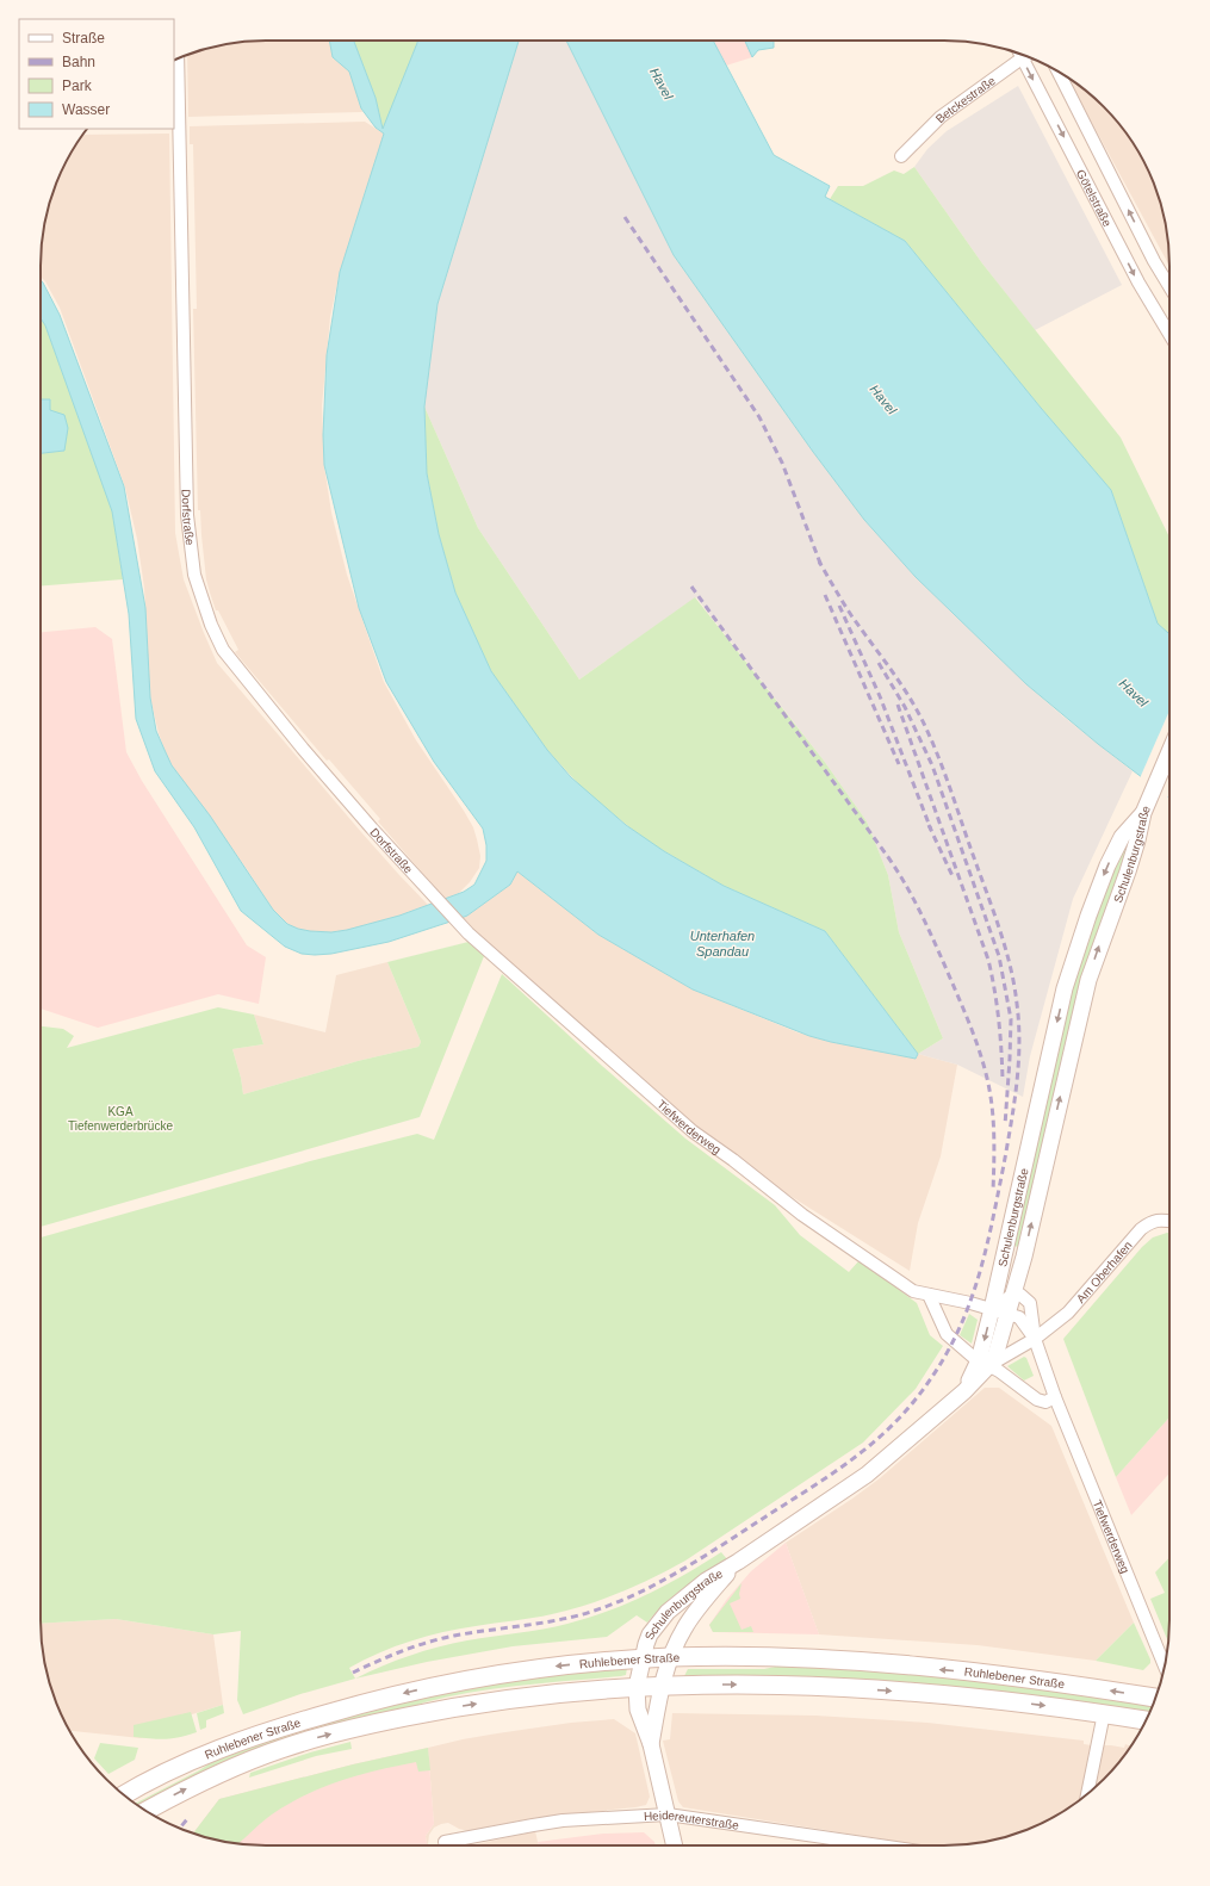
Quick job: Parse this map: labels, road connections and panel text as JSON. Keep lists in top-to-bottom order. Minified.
{"streets":{"main road":["Ruhlebener Straße"],"street":["Betckestraße","Götelstraße","Dorfstraße","Schulenburgstraße","Tiefwerderweg","Am Oberhafen","Heidereuterstraße"]},"crossings":[["Betckestraße","Götelstraße"],["Dorfstraße","Tiefwerderweg"],["Schulenburgstraße","Tiefwerderweg"],["Schulenburgstraße","Ruhlebener Straße"],["Tiefwerderweg","Am Oberhafen"]],"water":["Havel","Unterhafen Spandau"],"parks":["KGA Tiefenwerderbrücke"],"legend":["Straße","Bahn","Park","Wasser"]}
